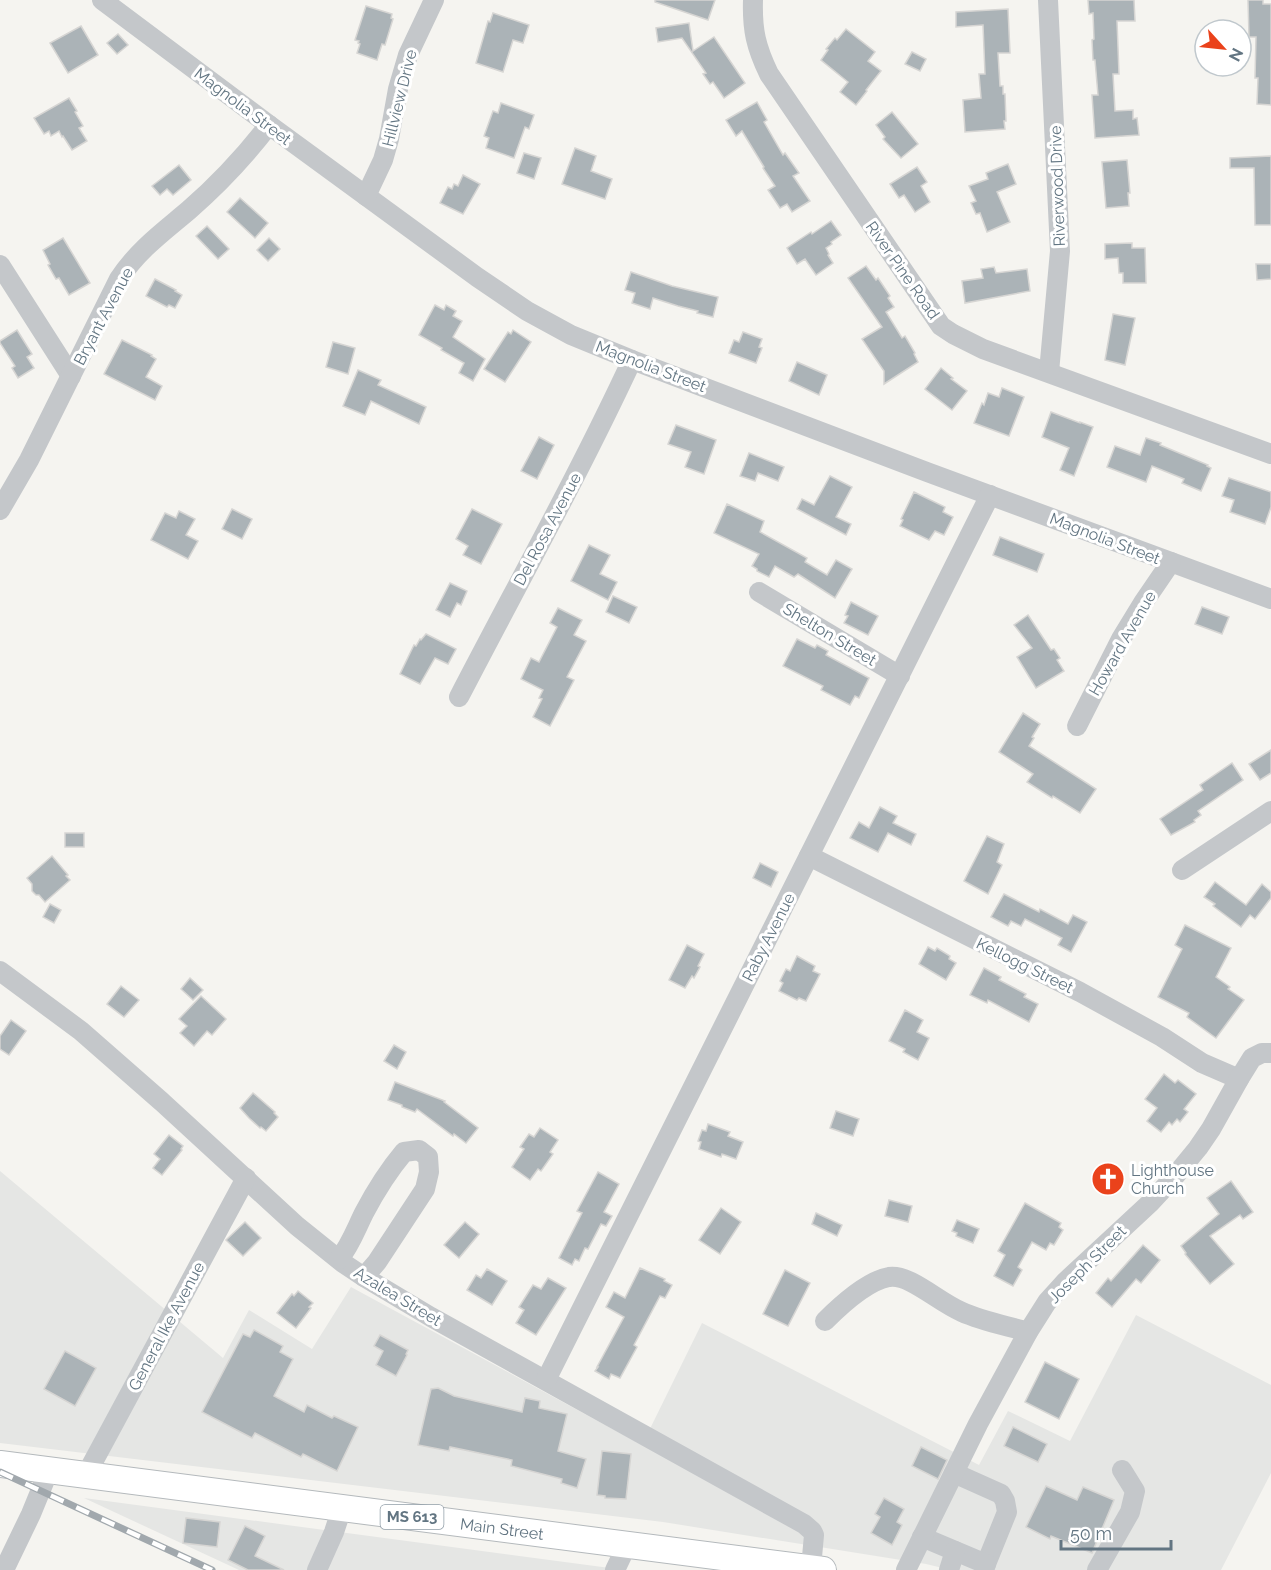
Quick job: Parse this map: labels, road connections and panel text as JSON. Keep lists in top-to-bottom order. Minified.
{"streets":{"main road":["MS 613","Main Street"],"street":["Hillview Drive","Magnolia Street","Riverwood Drive","River Pine Road","Bryant Avenue","Del Rosa Avenue","Shelton Street","Howard Avenue","Raby Avenue","Kellogg Street","Joseph Street","Azalea Street","General Ike Avenue"]},"crossings":[["Hillview Drive","Magnolia Street"],["Magnolia Street","Bryant Avenue"],["Magnolia Street","Del Rosa Avenue"],["Magnolia Street","Howard Avenue"],["Magnolia Street","Raby Avenue"],["Riverwood Drive","River Pine Road"],["Shelton Street","Raby Avenue"],["Raby Avenue","Kellogg Street"],["Raby Avenue","Azalea Street"],["Kellogg Street","Joseph Street"],["Azalea Street","General Ike Avenue"],["Azalea Street","Main Street"],["General Ike Avenue","Main Street"]],"places":{"church":["Lighthouse Church"]},"scale_bar":"50 m","north":"bottom right"}
